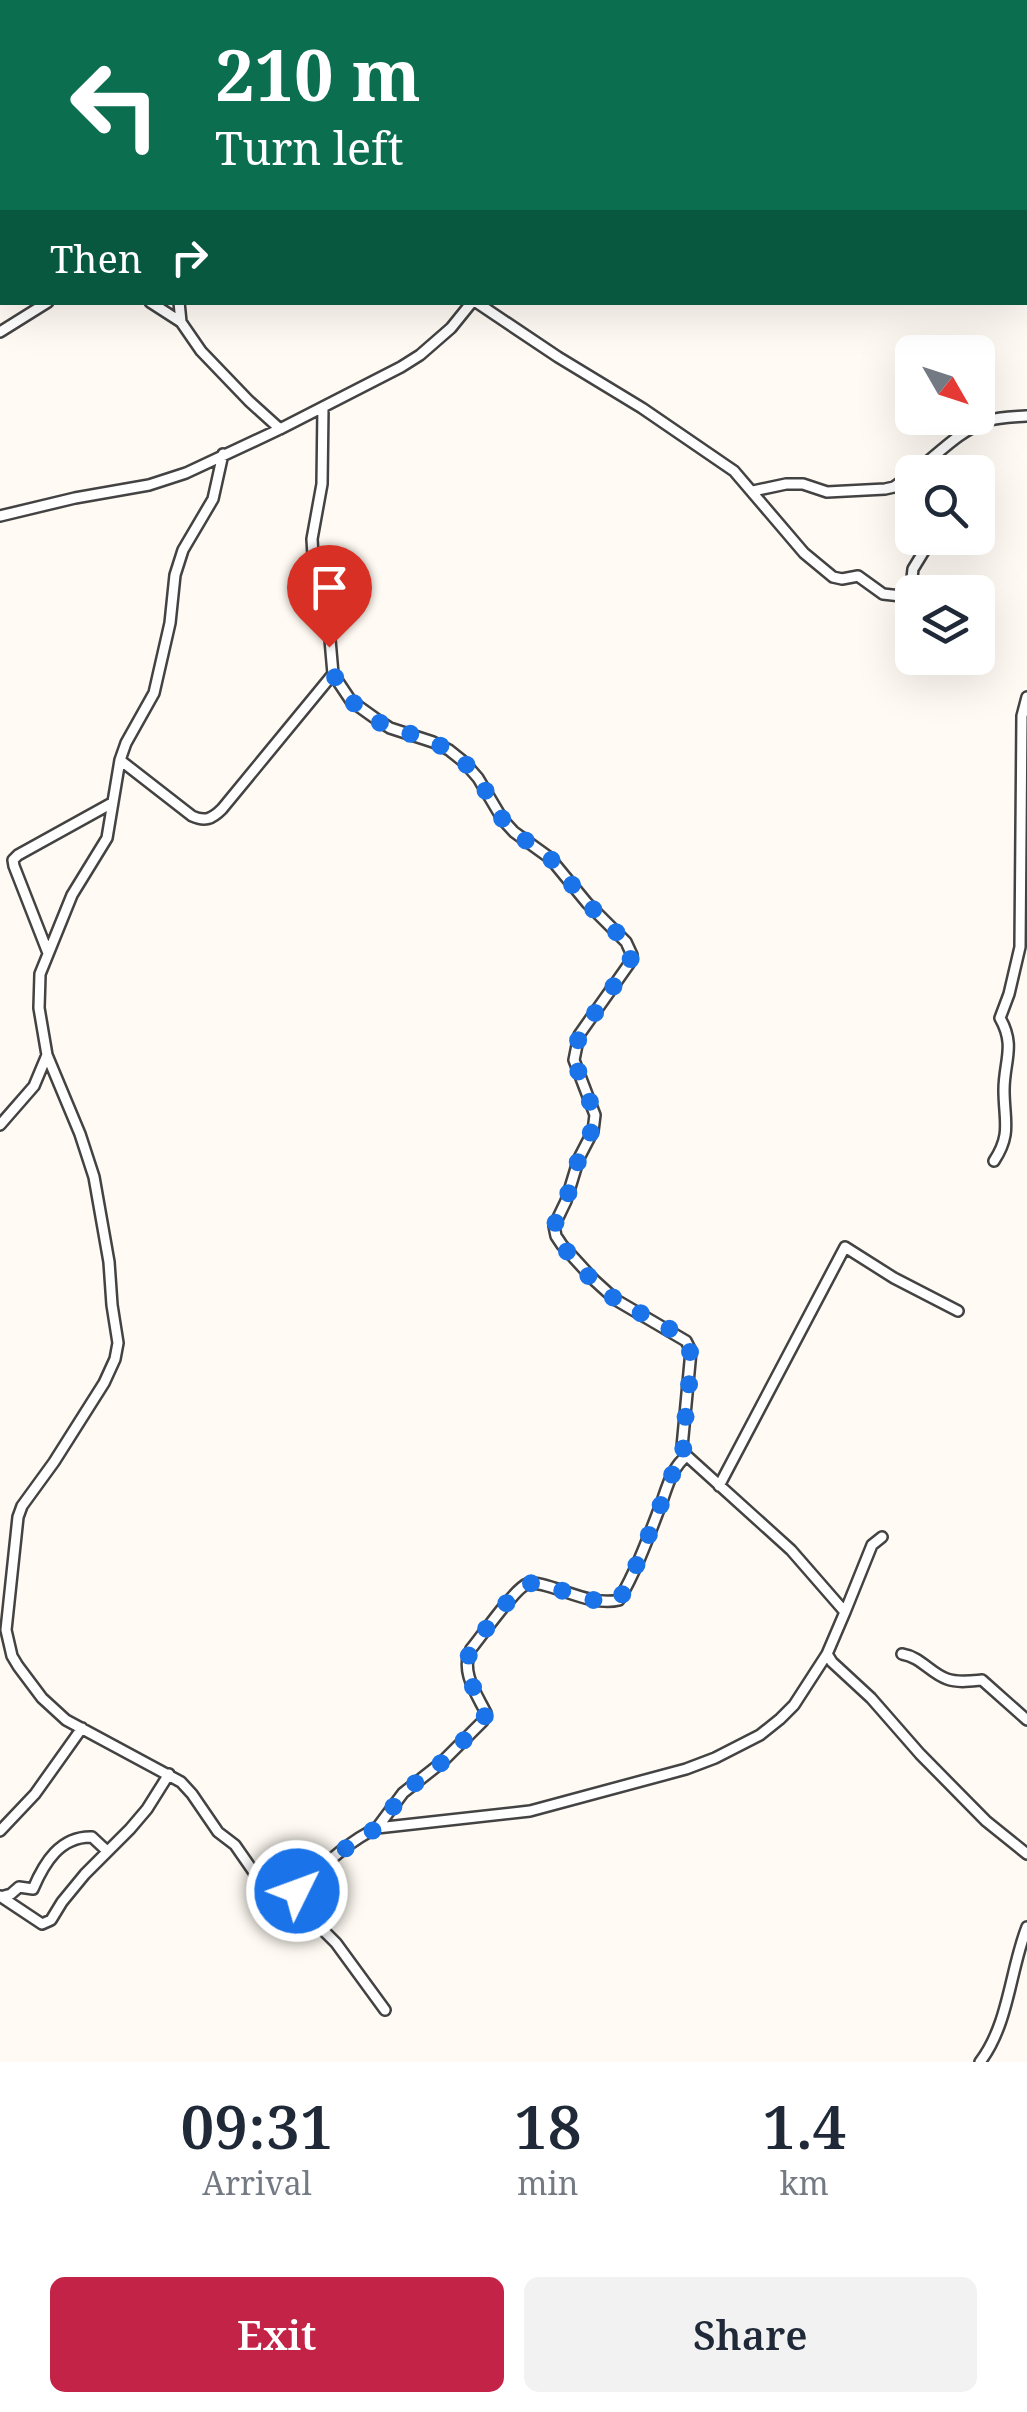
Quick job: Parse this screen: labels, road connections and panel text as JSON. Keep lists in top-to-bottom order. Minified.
{"north":"bottom right","page":{"turn":["210 m","Turn left"],"then":"Then","eta":["09:31","Arrival","18","min","1.4","km"],"buttons":["Exit","Share"]}}
